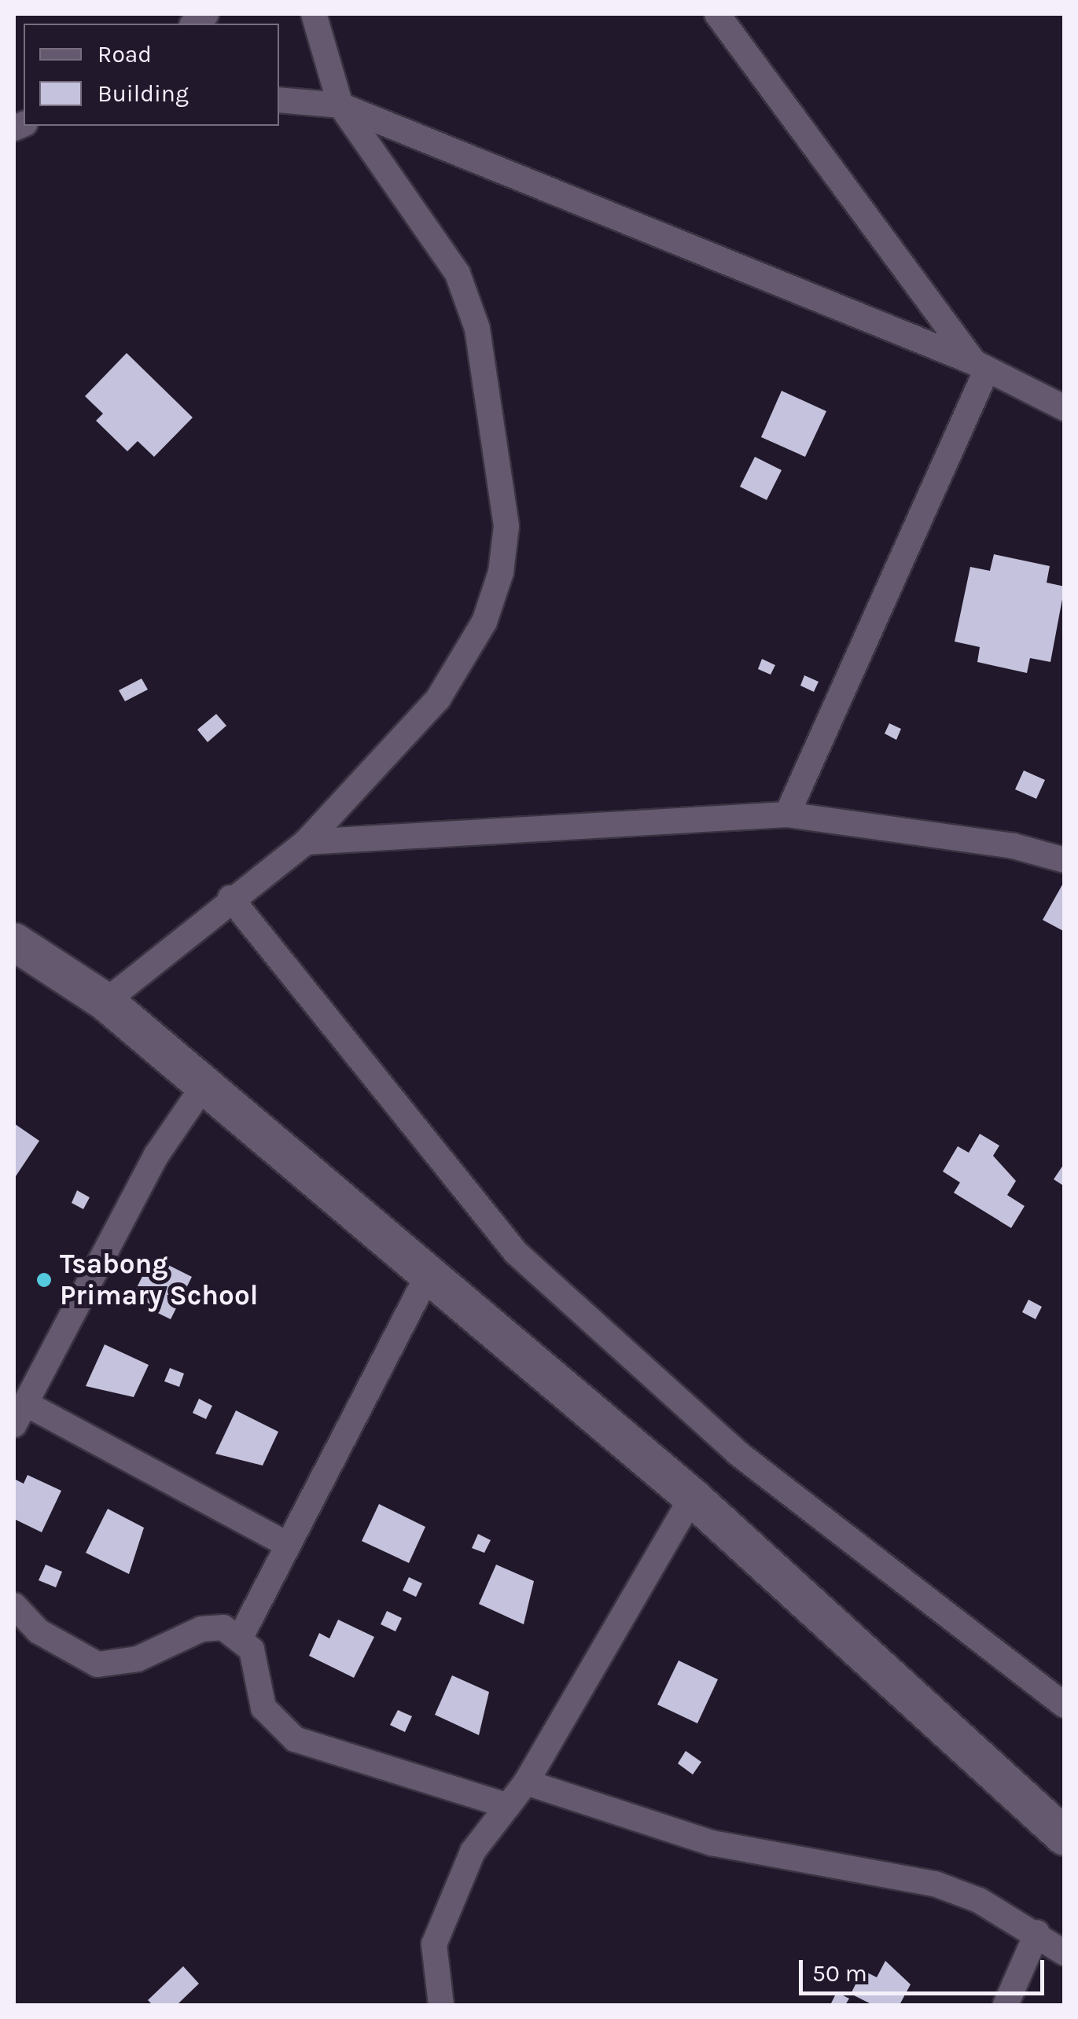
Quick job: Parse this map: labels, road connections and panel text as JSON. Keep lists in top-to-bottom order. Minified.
{"places":["Tsabong Primary School"],"legend":["Road","Building"],"scale_bar":"50 m"}
